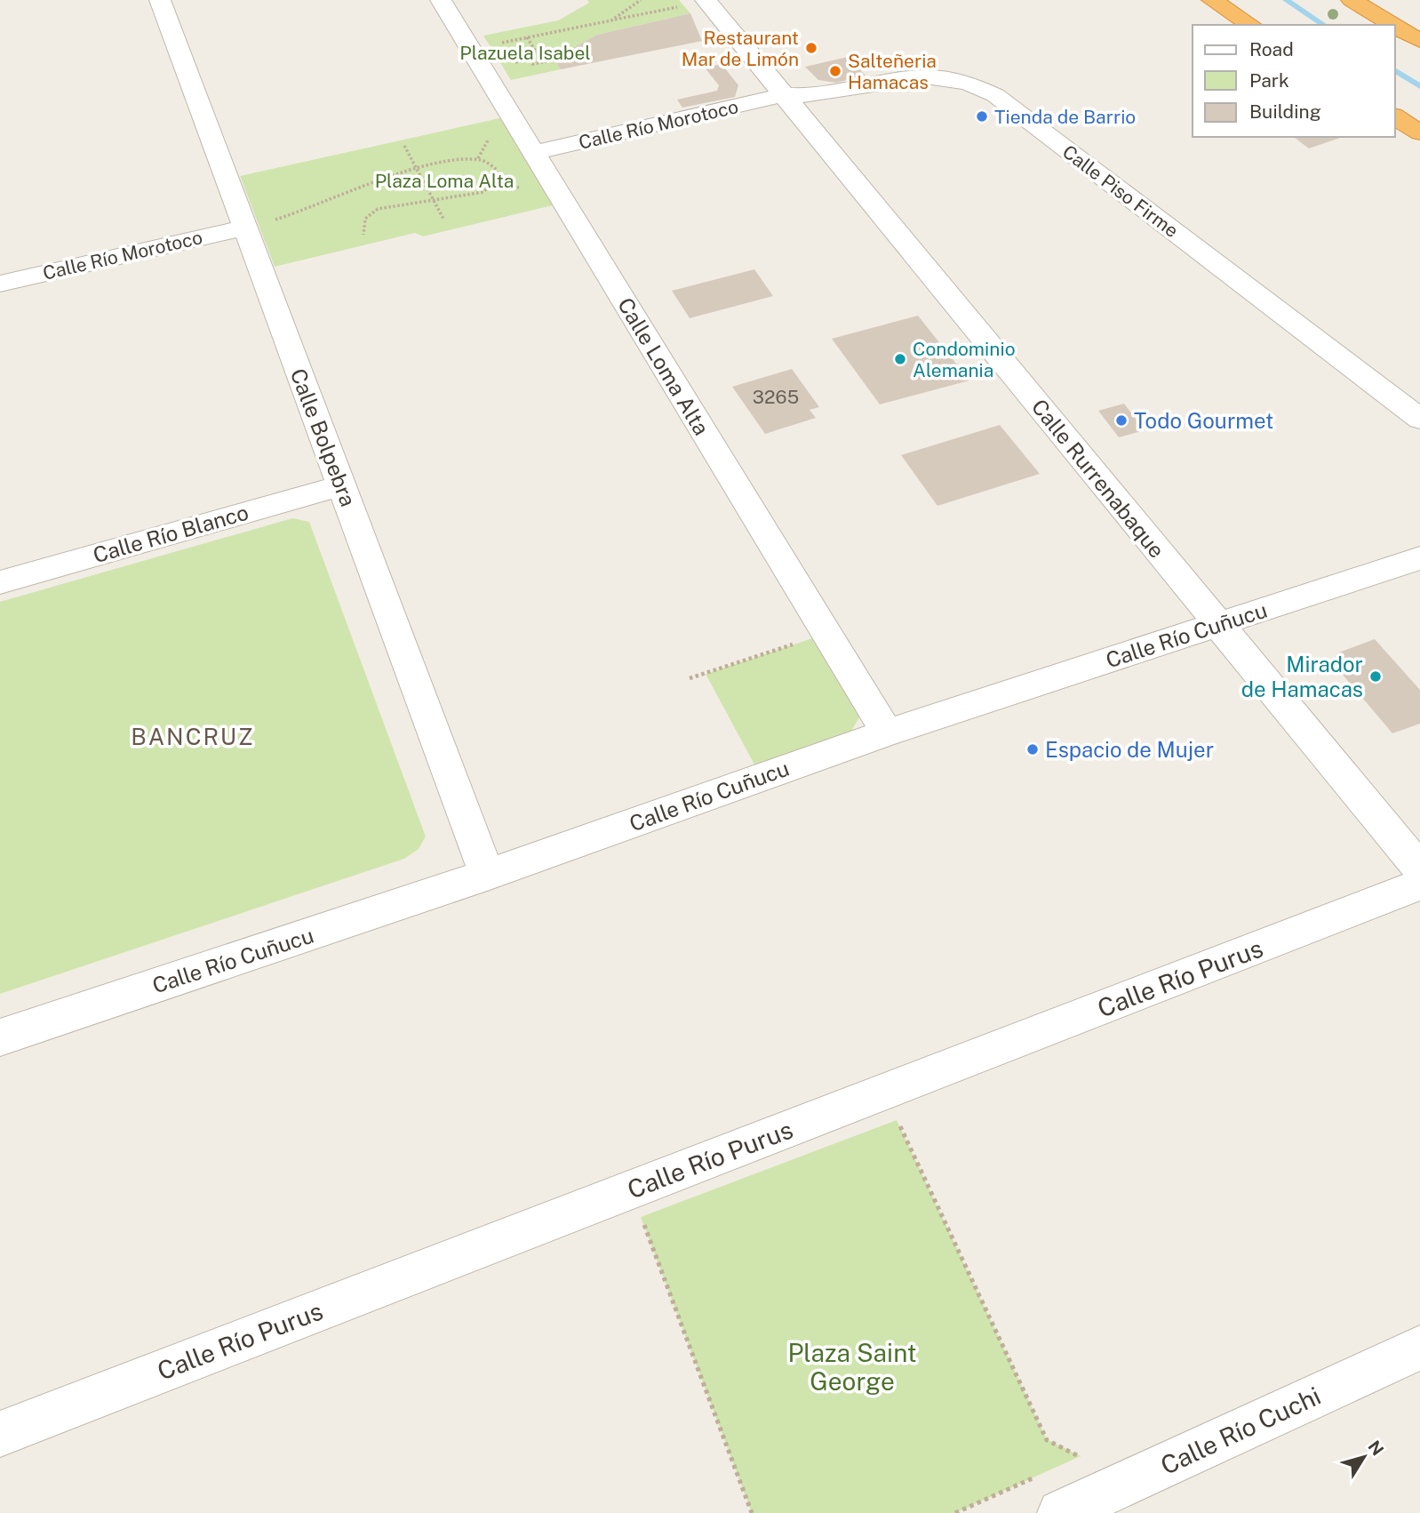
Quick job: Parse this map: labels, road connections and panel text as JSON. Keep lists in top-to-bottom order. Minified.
{"streets":{"street":["Calle Río Morotoco","Calle Piso Firme","Calle Loma Alta","Calle Bolpebra","Calle Rurrenabaque","Calle Río Blanco","Calle Río Cuñucu","Calle Río Purus","Calle Río Cuchi"]},"crossings":[["Calle Río Morotoco","Calle Piso Firme"],["Calle Río Morotoco","Calle Loma Alta"],["Calle Río Morotoco","Calle Bolpebra"],["Calle Río Morotoco","Calle Rurrenabaque"],["Calle Piso Firme","Calle Rurrenabaque"],["Calle Loma Alta","Calle Río Cuñucu"],["Calle Bolpebra","Calle Río Blanco"],["Calle Bolpebra","Calle Río Cuñucu"],["Calle Rurrenabaque","Calle Río Cuñucu"]],"districts":["BANCRUZ"],"parks":["Plazuela Isabel","Plaza Loma Alta","Plaza Saint George"],"places":["Restaurant Mar de Limón","Salteñeria Hamacas","Tienda de Barrio","Condominio Alemania","Todo Gourmet","Mirador de Hamacas","Espacio de Mujer"],"house_numbers":["3265"],"legend":["Road","Park","Building"],"north":"top right"}
